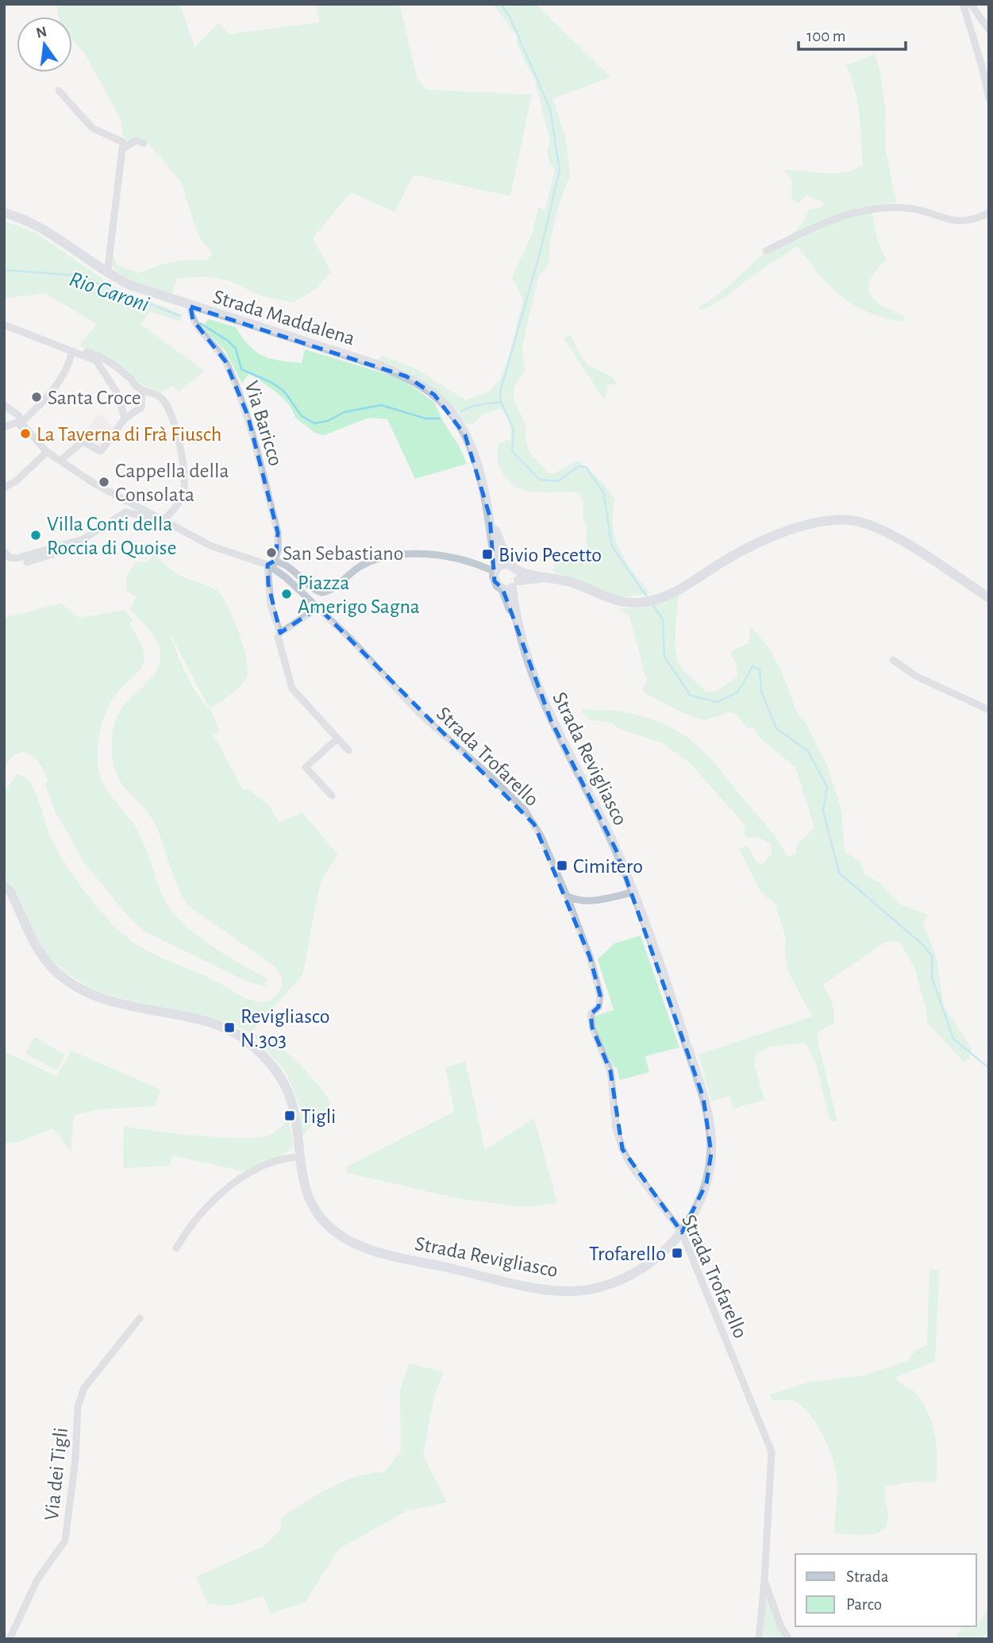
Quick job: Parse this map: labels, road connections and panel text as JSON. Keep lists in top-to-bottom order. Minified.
{"streets":{"street":["Strada Maddalena","Via Baricco","Strada Trofarello","Strada Revigliasco","Via dei Tigli"]},"crossings":[["Strada Maddalena","Via Baricco"],["Strada Maddalena","Strada Revigliasco"],["Strada Trofarello","Strada Revigliasco"]],"water":["Rio Garoni"],"places":{"other":["Santa Croce","La Taverna di Frà Fiusch","Cappella della Consolata","Villa Conti della Roccia di Quoise","San Sebastiano","Piazza Amerigo Sagna"],"transit":["Bivio Pecetto","Cimitero","Revigliasco N.303","Tigli","Trofarello"]},"legend":["Strada","Parco"],"scale_bar":"100 m","north":"top"}
